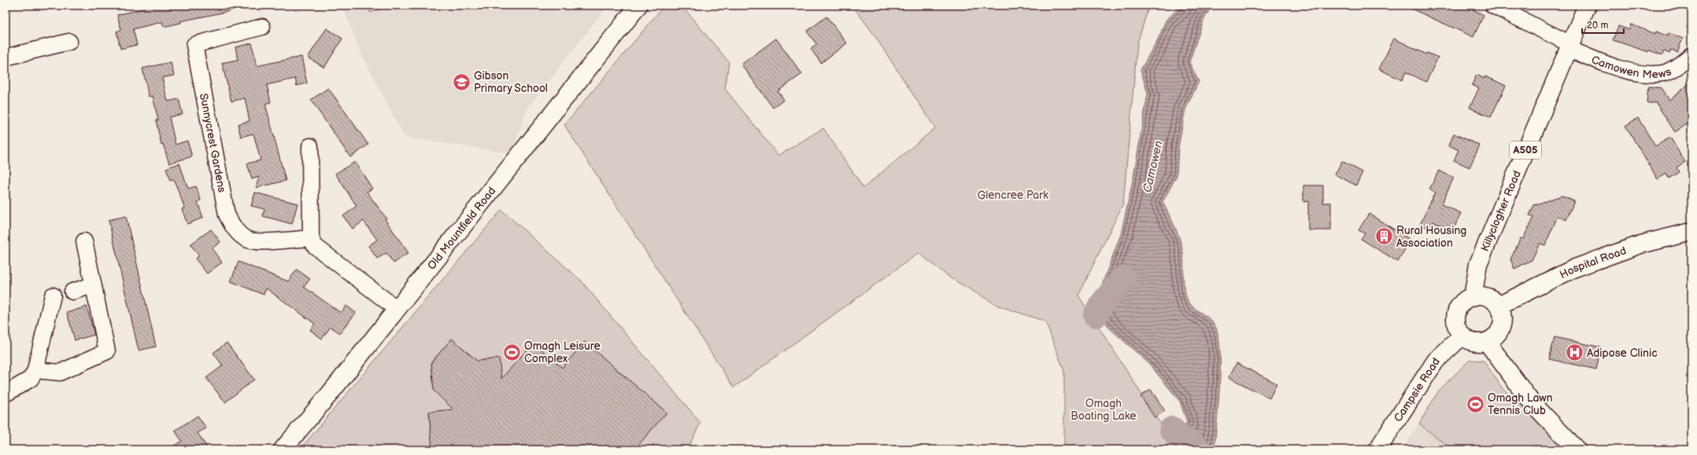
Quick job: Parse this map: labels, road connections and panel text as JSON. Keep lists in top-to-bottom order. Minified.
{"streets":{"main road":["A505","Killyclogher Road","Old Mountfield Road","Hospital Road","Campsie Road"],"street":["Camowen Mews","Sunnycrest Gardens"]},"crossings":[["Camowen Mews","Killyclogher Road"],["Killyclogher Road","Hospital Road"],["Killyclogher Road","Campsie Road"],["Hospital Road","Campsie Road"]],"water":["Camowen"],"parks":["Glencree Park","Omagh Boating Lake"],"places":{"school or university":["Gibson Primary School"],"building":["Rural Housing Association"],"sports":["Omagh Leisure Complex","Omagh Lawn Tennis Club"],"hospital":["Adipose Clinic"]},"scale_bar":"20 m"}
